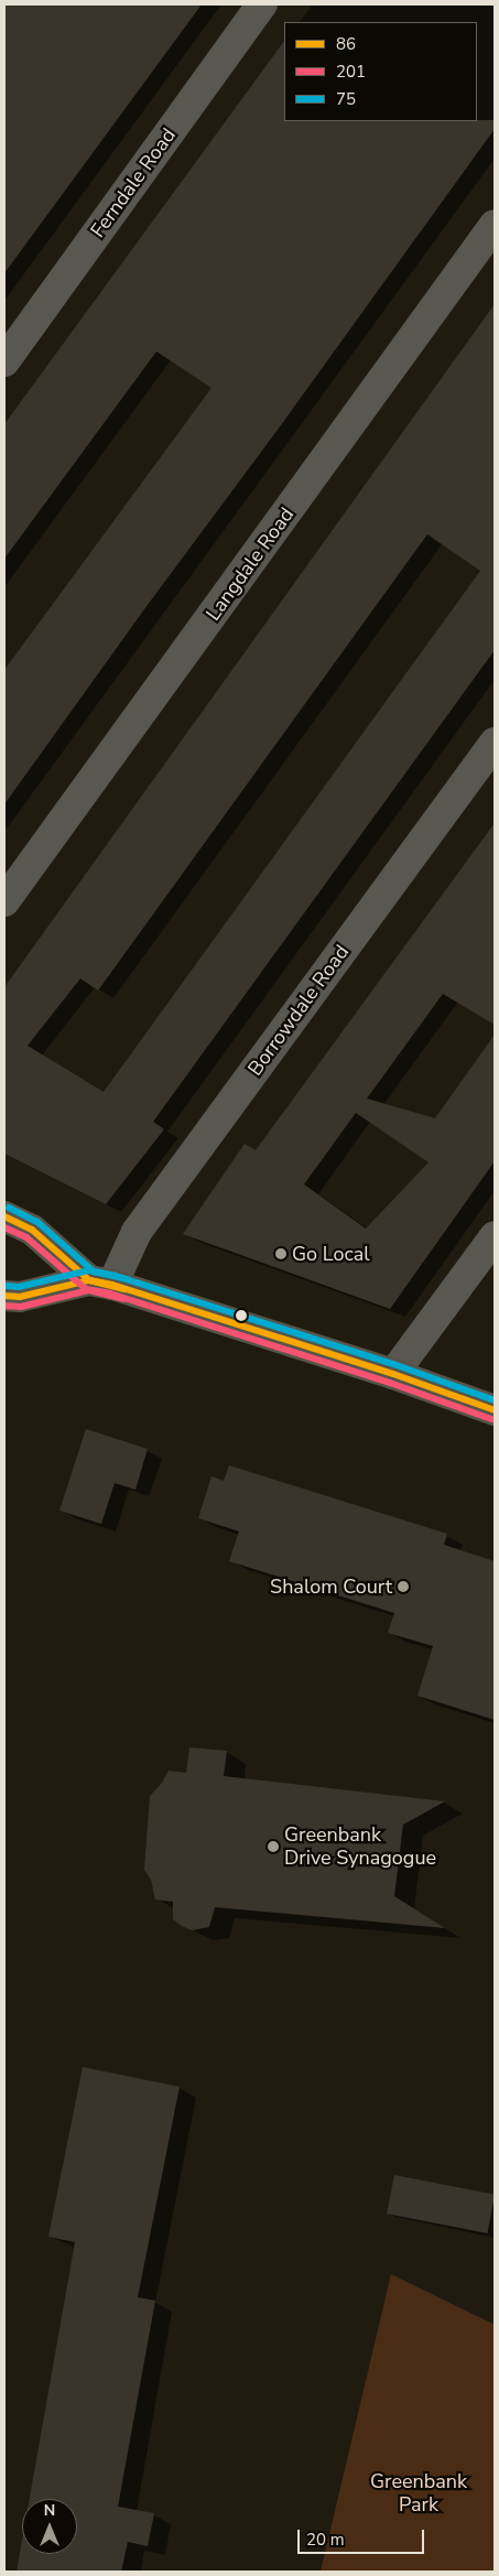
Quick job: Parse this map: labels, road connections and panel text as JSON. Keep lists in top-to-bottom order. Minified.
{"streets":{"street":["Ferndale Road","Langdale Road","Borrowdale Road"]},"parks":["Greenbank Park"],"places":["Go Local","Shalom Court","Greenbank Drive Synagogue"],"lines":["transit line 75","transit line 86","transit line 201"],"legend":["86","201","75"],"scale_bar":"20 m","north":"top"}
